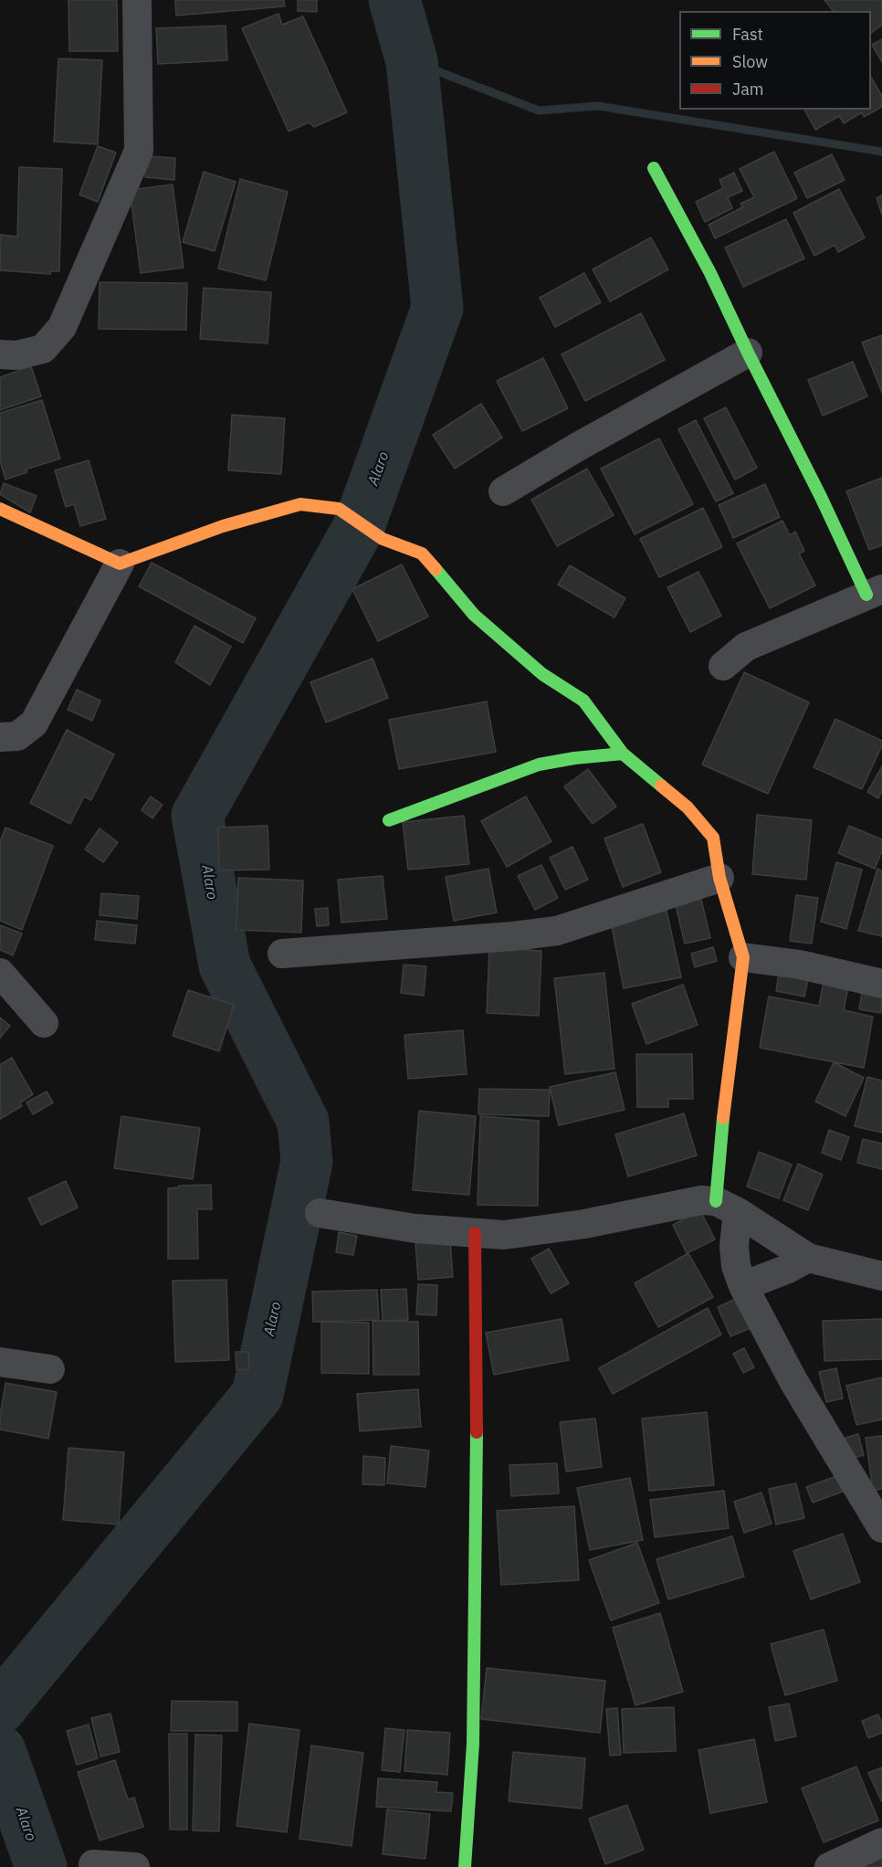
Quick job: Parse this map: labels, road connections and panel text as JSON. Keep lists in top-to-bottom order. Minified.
{"water":["Alaro"],"legend":["Fast","Slow","Jam"]}
